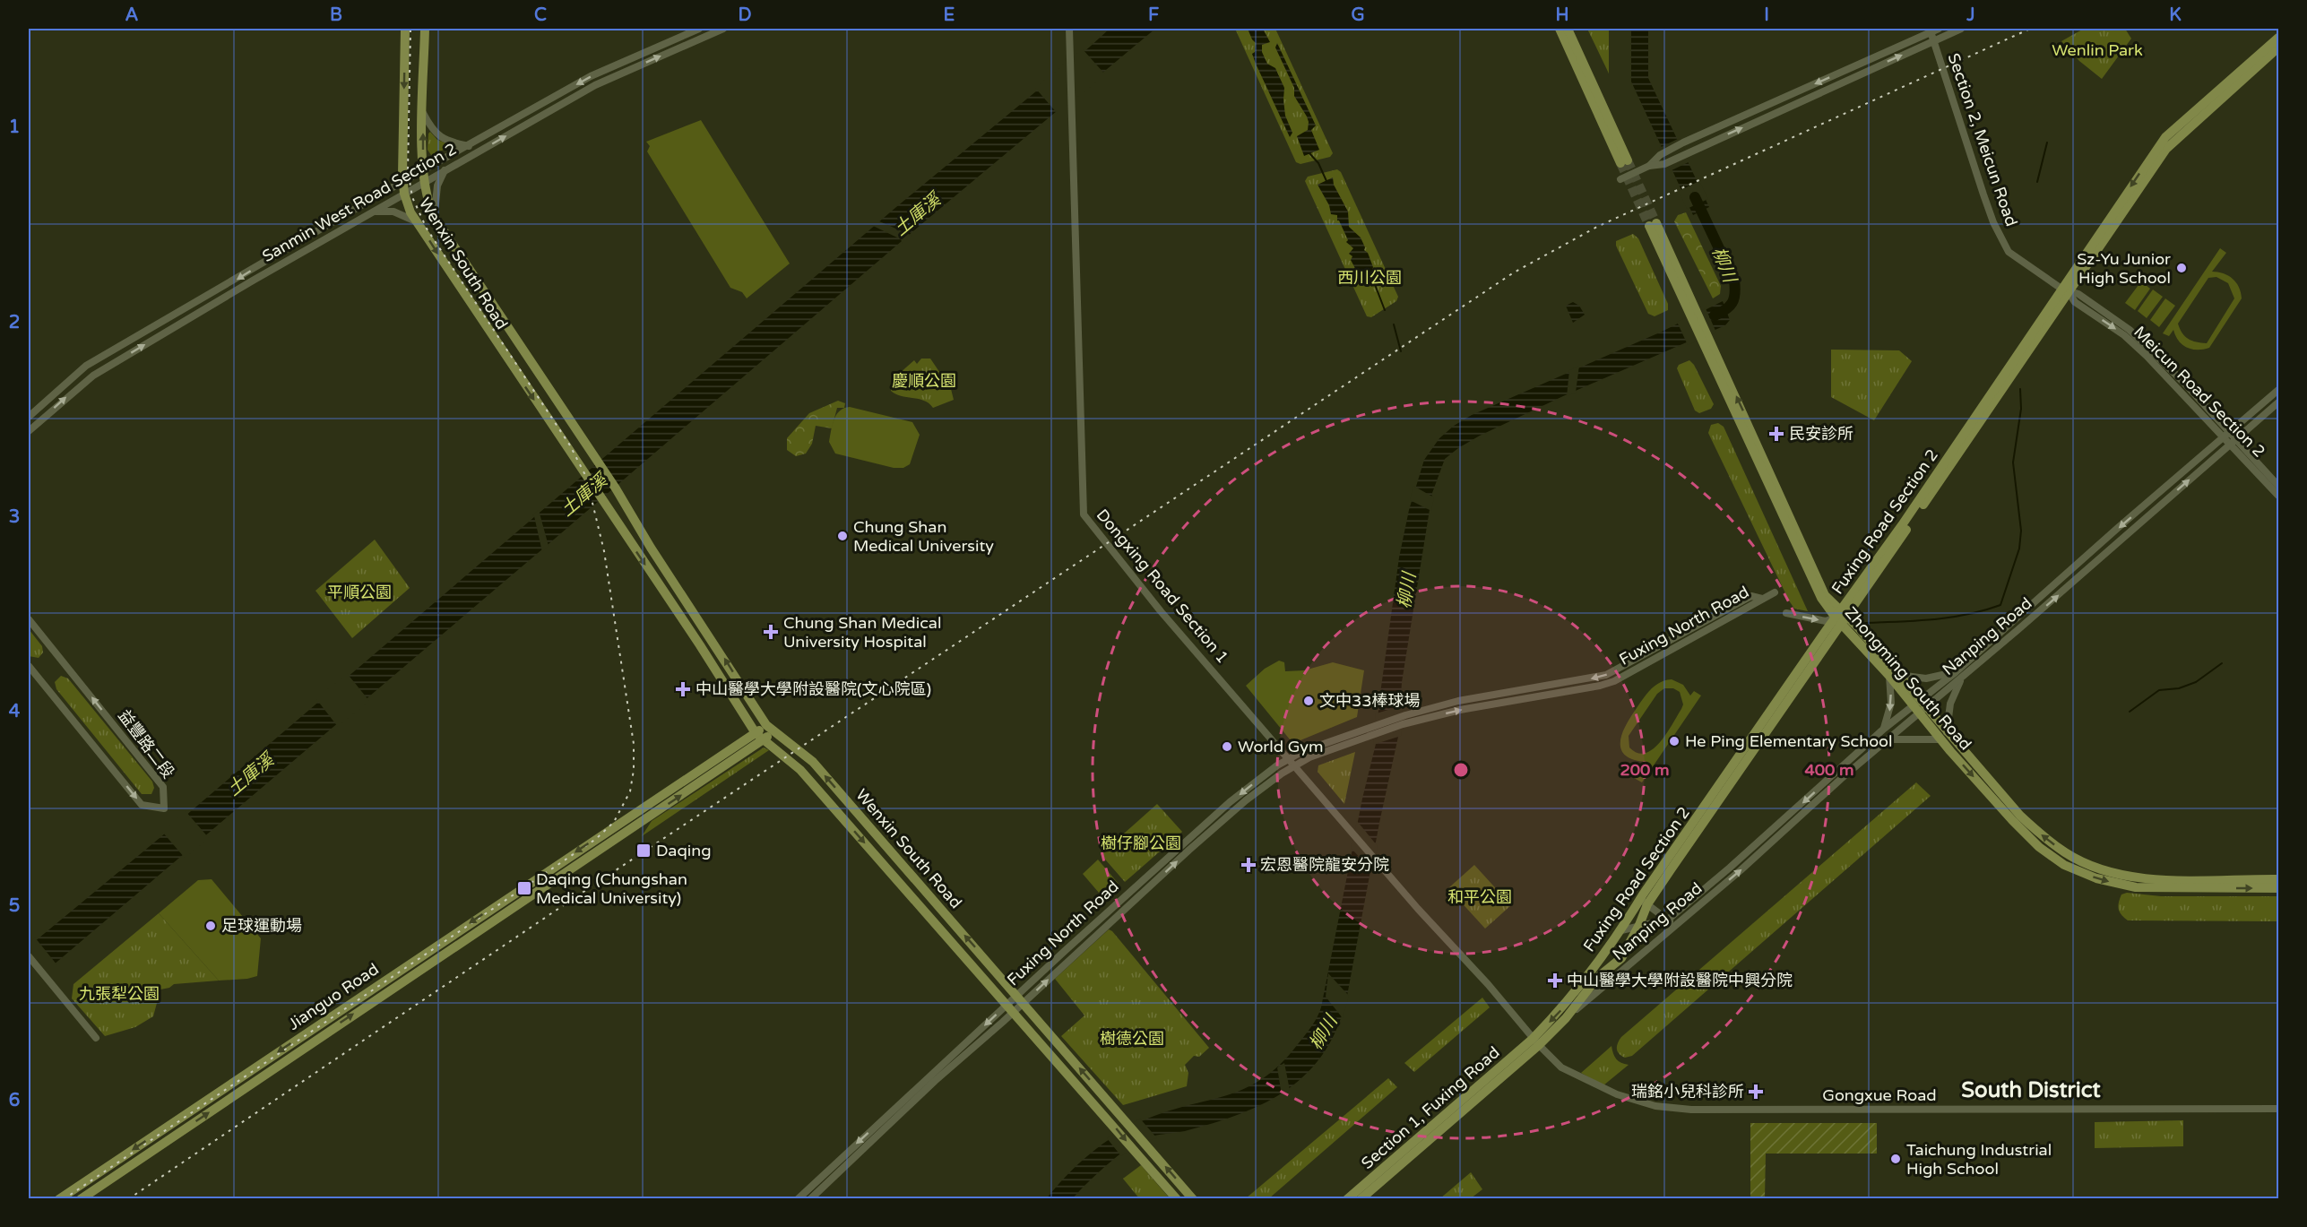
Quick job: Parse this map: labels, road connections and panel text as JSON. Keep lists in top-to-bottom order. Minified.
{"streets":{"main road":["Wenxin South Road","Fuxing Road Section 2","Zhongming South Road","Jianguo Road","Section 1, Fuxing Road"],"street":["Section 2, Meicun Road","Sanmin West Road Section 2","Meicun Road Section 2","Dongxing Road Section 1","Fuxing North Road","Nanping Road","益豐路二段","Gongxue Road"]},"crossings":[["Section 2, Meicun Road","Meicun Road Section 2"],["Section 2, Meicun Road","Fuxing Road Section 2"],["Sanmin West Road Section 2","Wenxin South Road"],["Wenxin South Road","Fuxing North Road"],["Meicun Road Section 2","Fuxing Road Section 2"],["Meicun Road Section 2","Nanping Road"],["Fuxing Road Section 2","Dongxing Road Section 1"],["Fuxing Road Section 2","Nanping Road"],["Fuxing Road Section 2","Zhongming South Road"],["Fuxing Road Section 2","Gongxue Road"],["Fuxing Road Section 2","Section 1, Fuxing Road"],["Dongxing Road Section 1","Fuxing North Road"],["Dongxing Road Section 1","Gongxue Road"],["Dongxing Road Section 1","Section 1, Fuxing Road"],["Nanping Road","Zhongming South Road"],["Gongxue Road","Section 1, Fuxing Road"]],"districts":["South District"],"water":["土庫溪","柳川"],"parks":["Wenlin Park","西川公園","慶順公園","平順公園","樹仔腳公園","和平公園","九張犁公園","樹德公園"],"places":{"other":["Sz-Yu Junior High School","Chung Shan Medical University","文中33棒球場","He Ping Elementary School","World Gym","足球運動場","Taichung Industrial High School"],"health":["民安診所","Chung Shan Medical University Hospital","中山醫學大學附設醫院(文心院區)","宏恩醫院龍安分院","中山醫學大學附設醫院中興分院","瑞銘小兒科診所"],"transit":["Daqing","Daqing (Chungshan Medical University)"]},"grid":{"columns":["A","B","C","D","E","F","G","H","I","J","K"],"rows":["1","2","3","4","5","6"]},"rings":["200 m","400 m"]}
